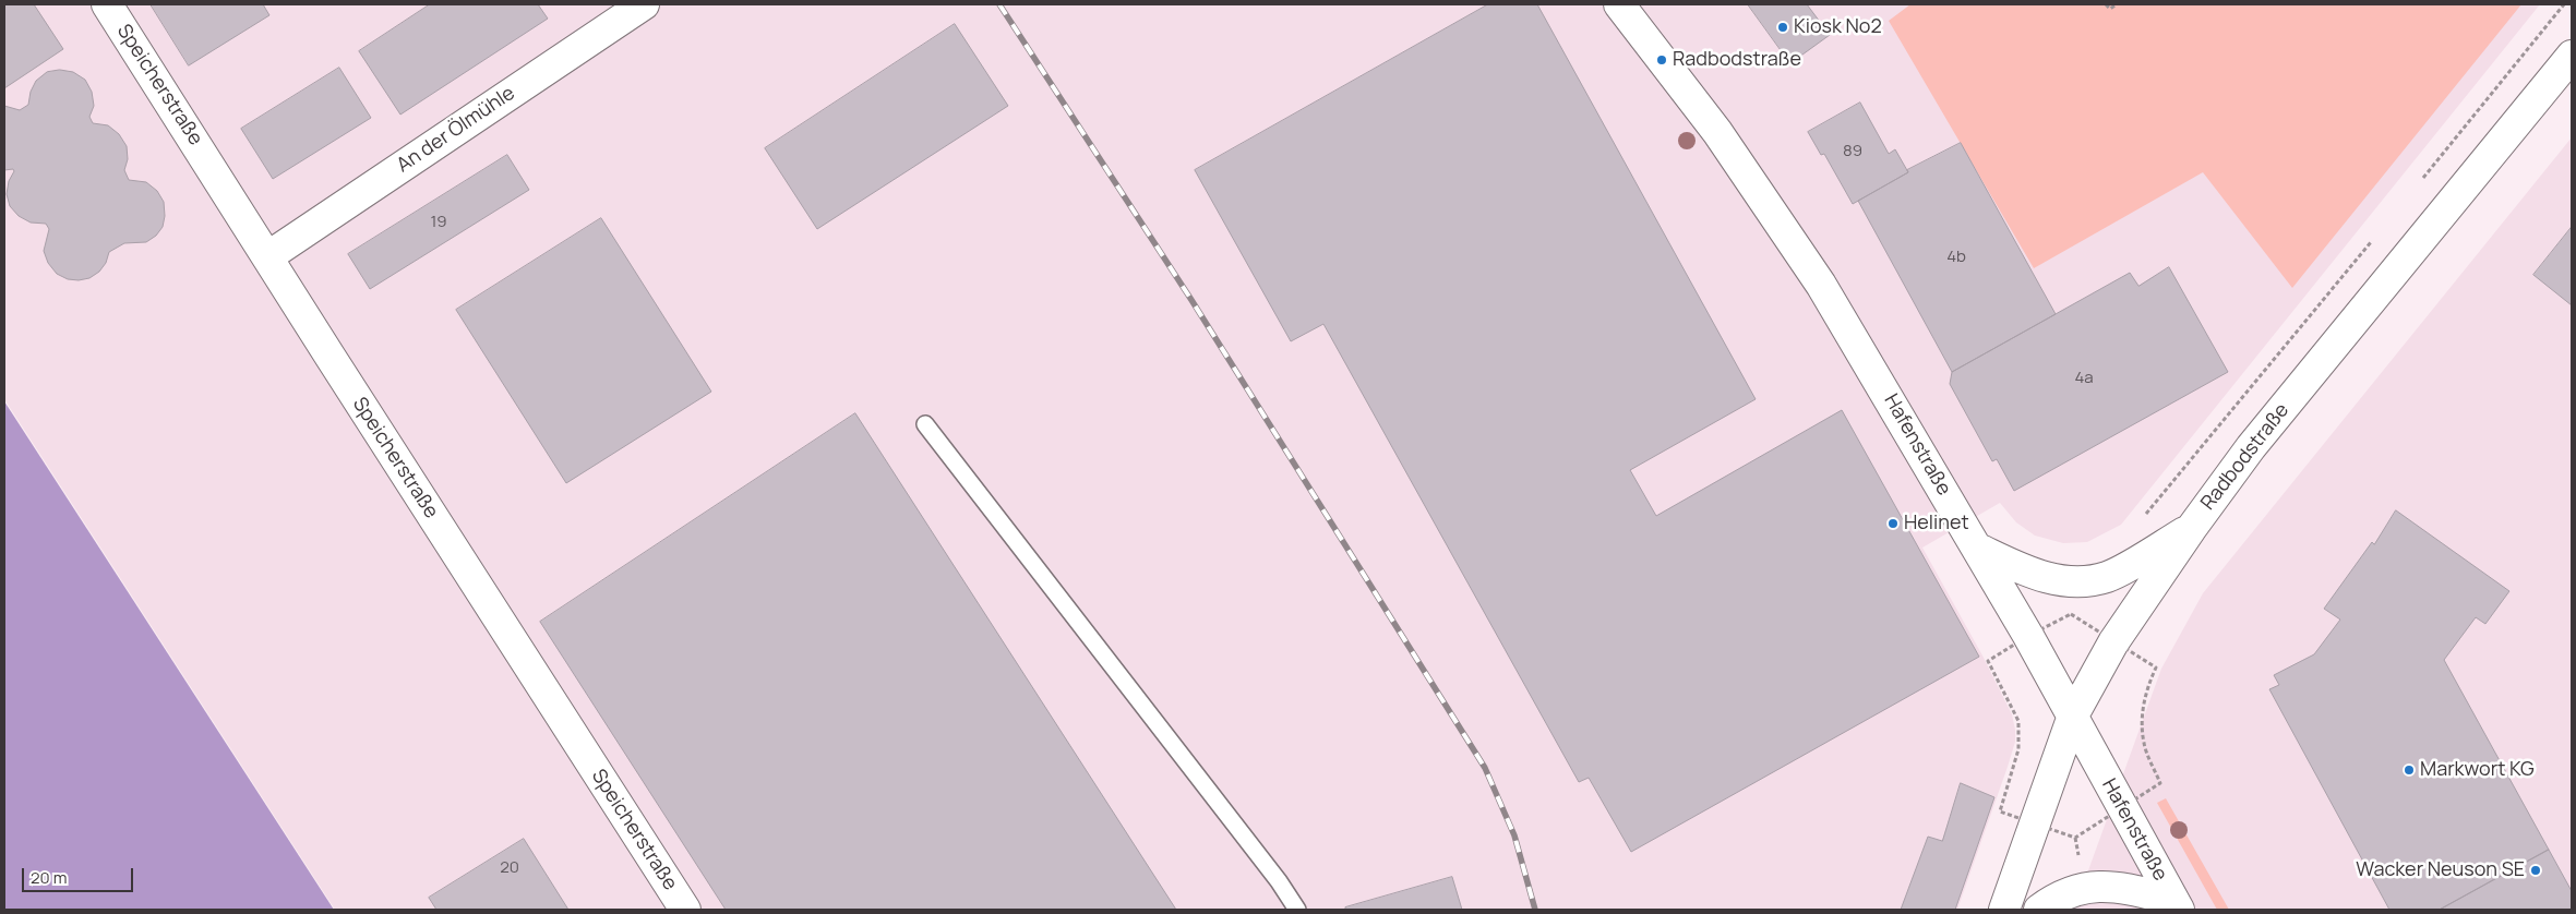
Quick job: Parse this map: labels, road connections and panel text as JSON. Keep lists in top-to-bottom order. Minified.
{"streets":{"street":["Speicherstraße","An der Ölmühle","Hafenstraße","Radbodstraße"]},"crossings":[["Speicherstraße","An der Ölmühle"],["Hafenstraße","Radbodstraße"]],"places":["Kiosk No2","Radbodstraße","Helinet","Markwort KG","Wacker Neuson SE"],"house_numbers":["89","19","4b","4a","20"],"scale_bar":"20 m"}
